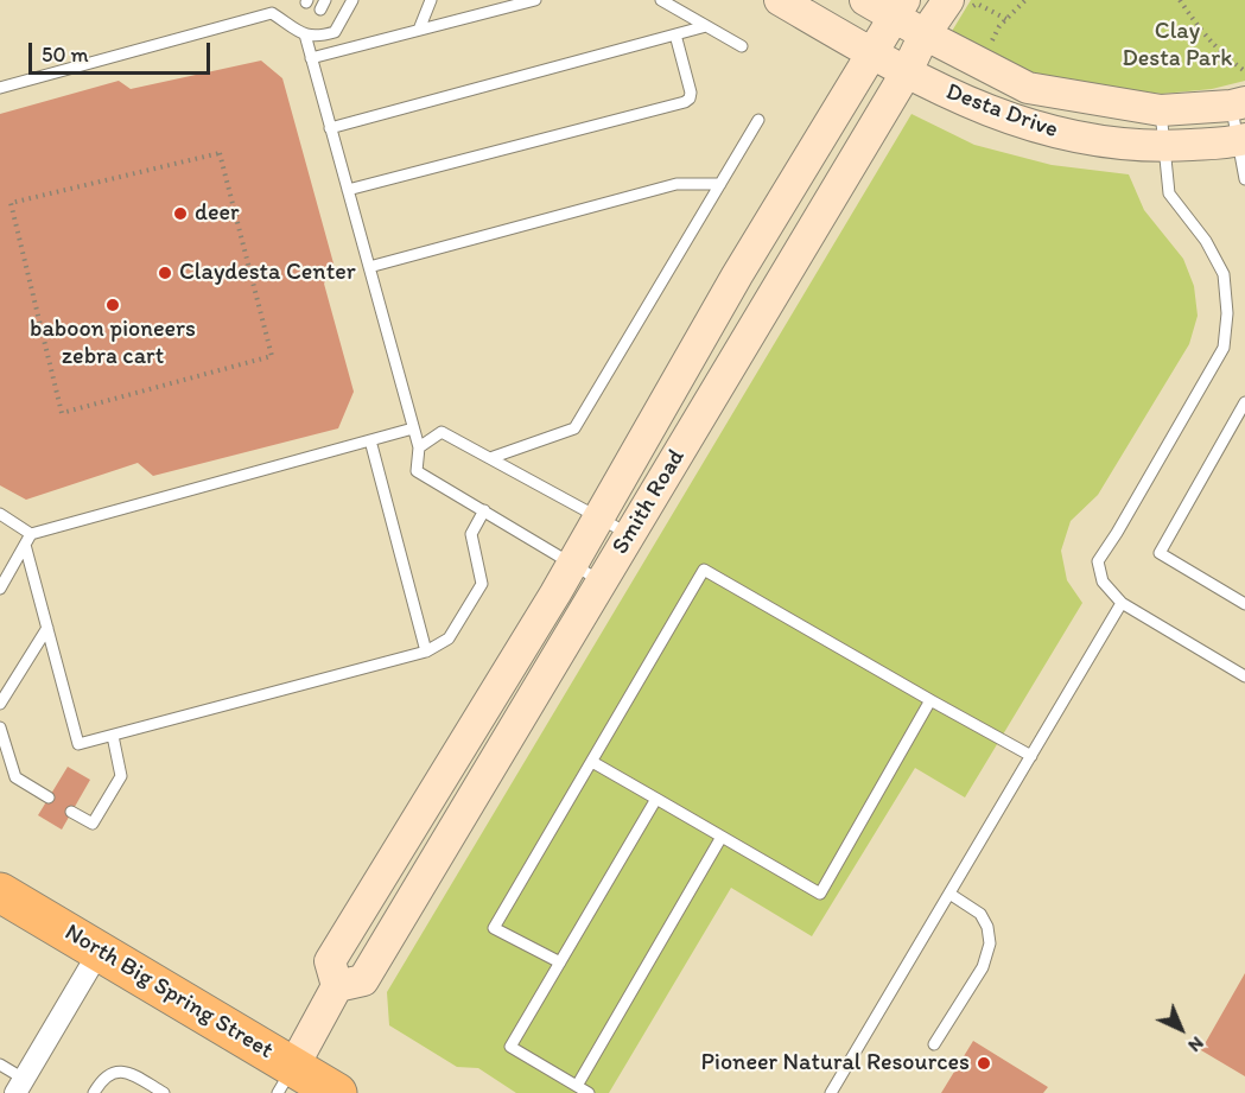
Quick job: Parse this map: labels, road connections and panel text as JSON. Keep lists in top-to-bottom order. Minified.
{"streets":{"highway":["North Big Spring Street"],"street":["Desta Drive","Smith Road"]},"crossings":[["Desta Drive","Smith Road"]],"parks":["Clay Desta Park"],"places":["deer","Claydesta Center","baboon pioneers zebra cart","Pioneer Natural Resources"],"scale_bar":"50 m","north":"bottom right"}
